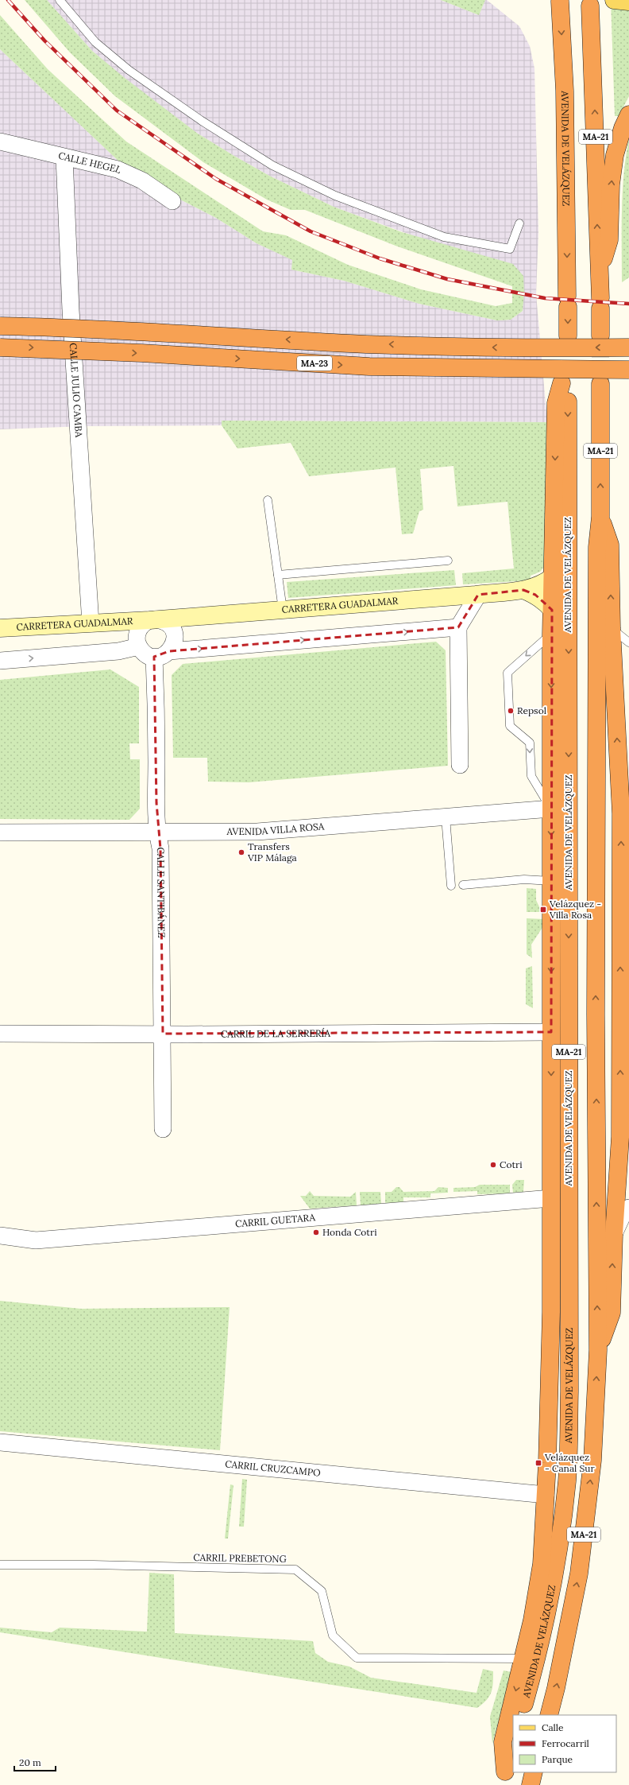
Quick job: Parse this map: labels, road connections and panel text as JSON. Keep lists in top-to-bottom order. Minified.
{"streets":{"highway":["MA-21","AVENIDA DE VELÁZQUEZ","MA-23"],"street":["CALLE HEGEL","CALLE JULIO CAMBA","CARRETERA GUADALMAR","AVENIDA VILLA ROSA","CALLE SANTIBÁNEZ","CARRIL DE LA SERRERÍA","CARRIL GUETARA","CARRIL CRUZCAMPO"],"lane":["CARRIL PREBETONG"]},"crossings":[["AVENIDA DE VELÁZQUEZ","CARRETERA GUADALMAR"],["CALLE HEGEL","CALLE JULIO CAMBA"],["CALLE JULIO CAMBA","CARRETERA GUADALMAR"],["CARRETERA GUADALMAR","CALLE SANTIBÁNEZ"],["AVENIDA VILLA ROSA","CALLE SANTIBÁNEZ"],["CALLE SANTIBÁNEZ","CARRIL DE LA SERRERÍA"]],"places":{"other":["Repsol","Transfers VIP Málaga","Cotri","Honda Cotri"],"transit":["Velázquez - Villa Rosa","Velázquez - Canal Sur"]},"legend":["Calle","Ferrocarril","Parque"],"scale_bar":"20 m"}
